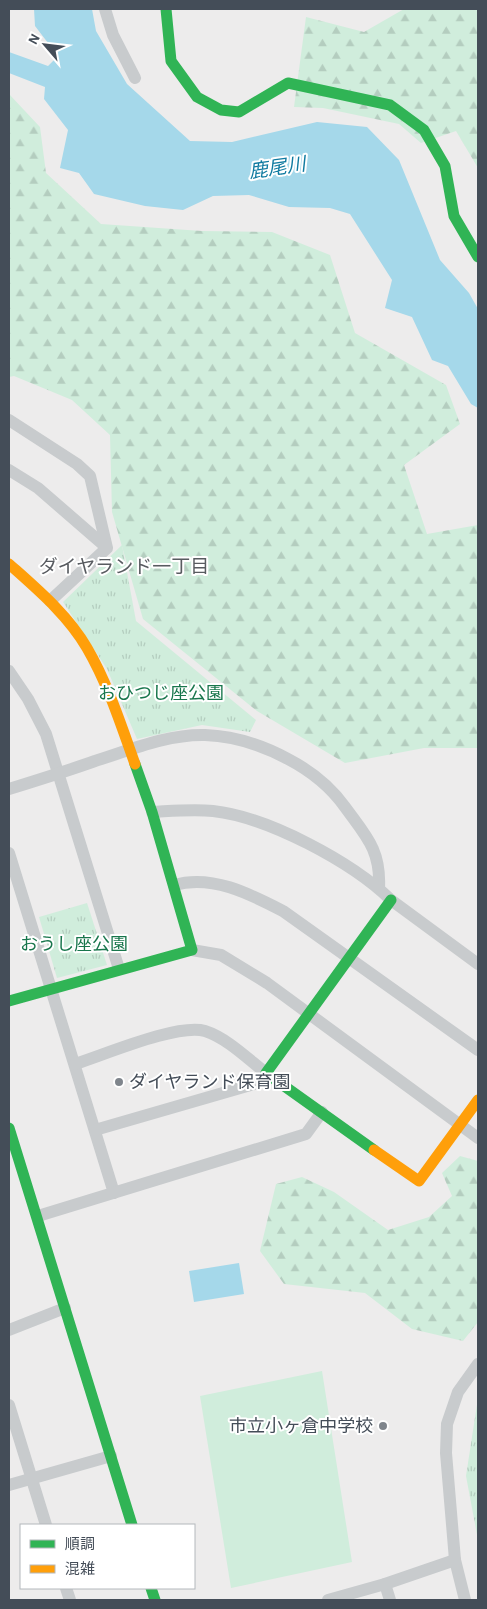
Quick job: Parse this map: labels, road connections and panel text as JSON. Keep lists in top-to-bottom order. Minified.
{"districts":["ダイヤランド一丁目"],"water":["鹿尾川"],"parks":["おひつじ座公園","おうし座公園"],"places":["ダイヤランド保育園","市立小ヶ倉中学校"],"legend":["順調","混雑"],"north":"top left"}
